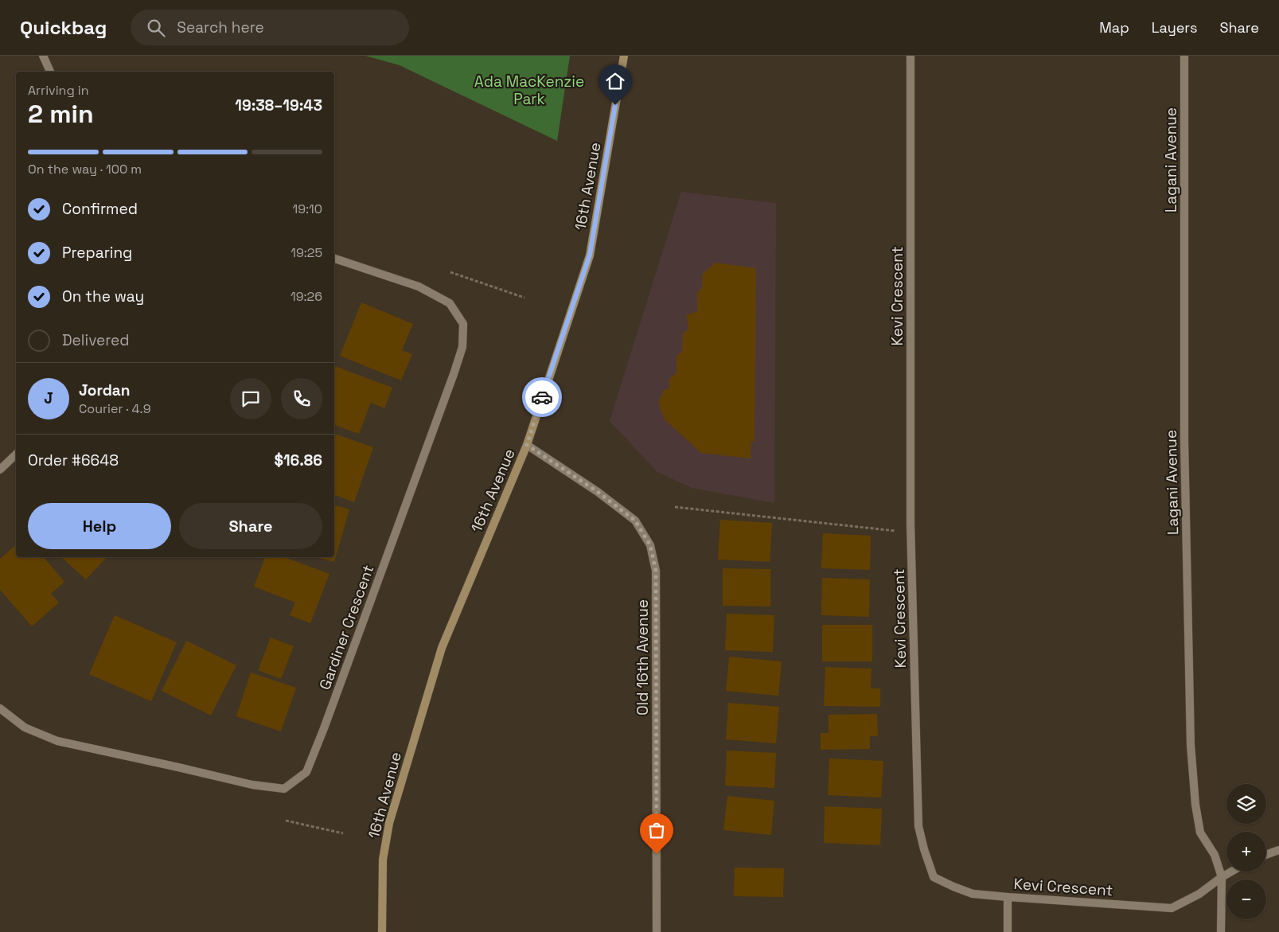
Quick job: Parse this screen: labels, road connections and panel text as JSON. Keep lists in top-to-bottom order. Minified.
{"streets":{"main road":["16th Avenue"],"street":["Lagani Avenue","Kevi Crescent","Gardiner Crescent","Old 16th Avenue"]},"crossings":[["Lagani Avenue","Kevi Crescent"],["16th Avenue","Old 16th Avenue"]],"parks":["Ada MacKenzie Park"],"page":{"header":"Quickbag","search":"Search here","nav":["Map","Layers","Share"],"heading":["2 min","Arriving in","19:38–19:43"],"panel":["Jordan","Courier · 4.9","Order #6648","$16.86"],"bar":"On the way · 100 m","list":[["Confirmed","19:10"],["Preparing","19:25"],["On the way","19:26"],"Delivered"],"round":"J","buttons":["Help","Share"],"map_buttons":["+","−"]}}
